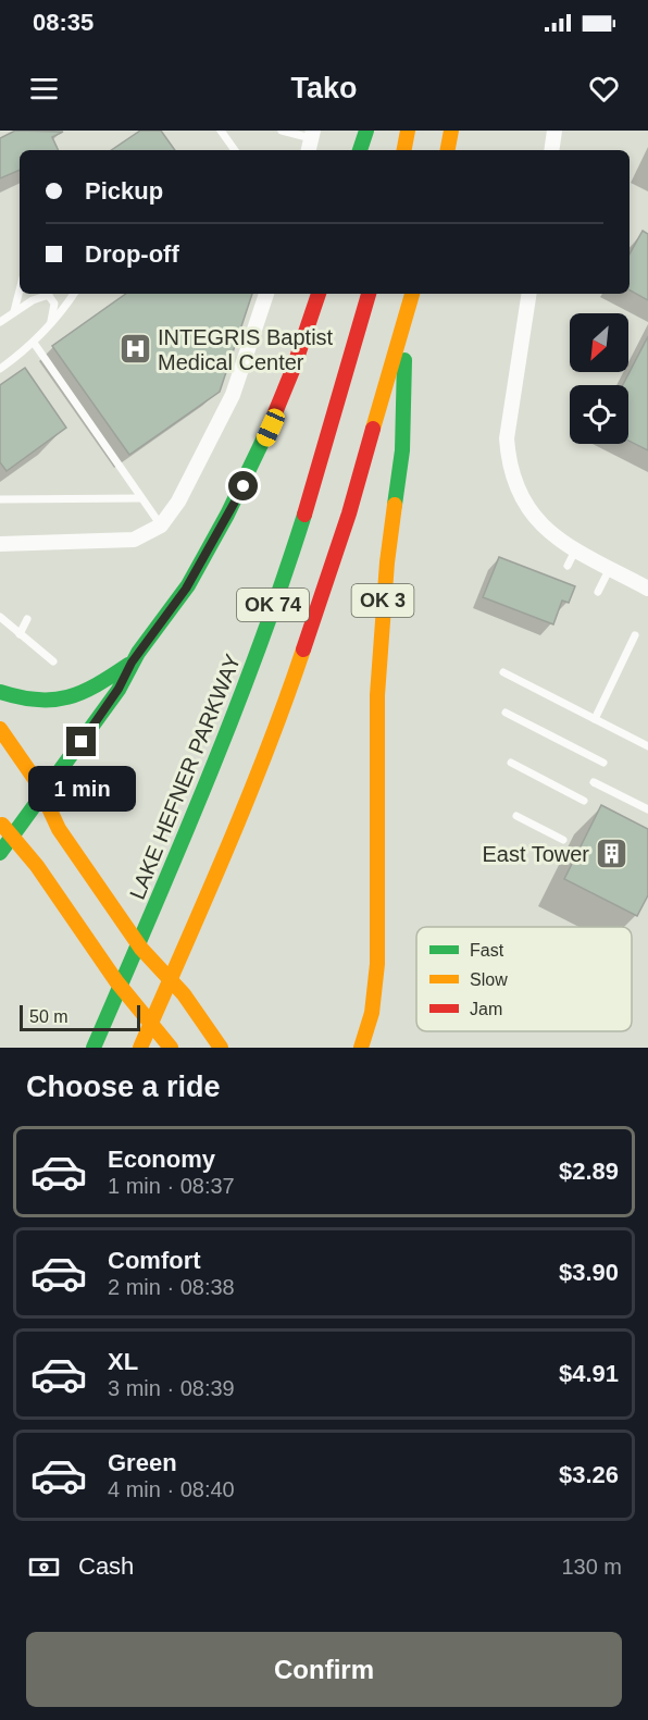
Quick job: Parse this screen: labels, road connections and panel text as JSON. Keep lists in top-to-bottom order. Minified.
{"streets":{"highway":["OK 3","OK 74","LAKE HEFNER PARKWAY"]},"crossings":[["OK 3","OK 74"]],"places":{"hospital":["INTEGRIS Baptist Medical Center"],"building":["East Tower"]},"legend":["Fast","Slow","Jam"],"scale_bar":"50 m","north":"bottom left","page":{"status":"08:35","header":"Tako","banner":["Pickup","Drop-off"],"bubble":"1 min","scale":"50 m","heading":"Choose a ride","list":[{"name":"Economy","note":"1 min · 08:37","value":"$2.89"},{"name":"Comfort","note":"2 min · 08:38","value":"$3.90"},{"name":"XL","note":"3 min · 08:39","value":"$4.91"},{"name":"Green","note":"4 min · 08:40","value":"$3.26"}],"pay":["Cash","130 m"],"buttons":"Confirm"}}
